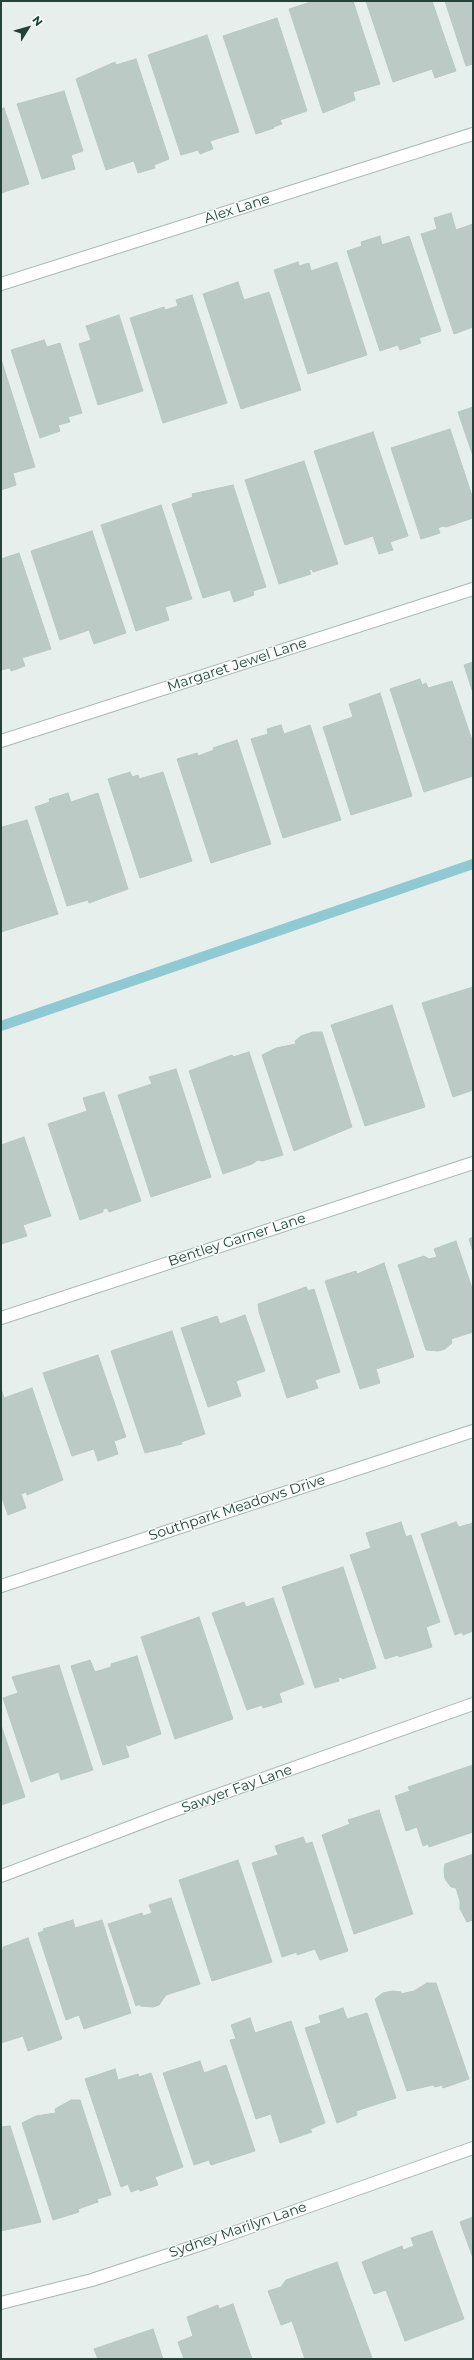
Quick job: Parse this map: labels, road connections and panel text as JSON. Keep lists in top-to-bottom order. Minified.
{"streets":{"street":["Alex Lane","Margaret Jewel Lane","Bentley Garner Lane","Southpark Meadows Drive","Sawyer Fay Lane","Sydney Marilyn Lane"]},"north":"top right"}
